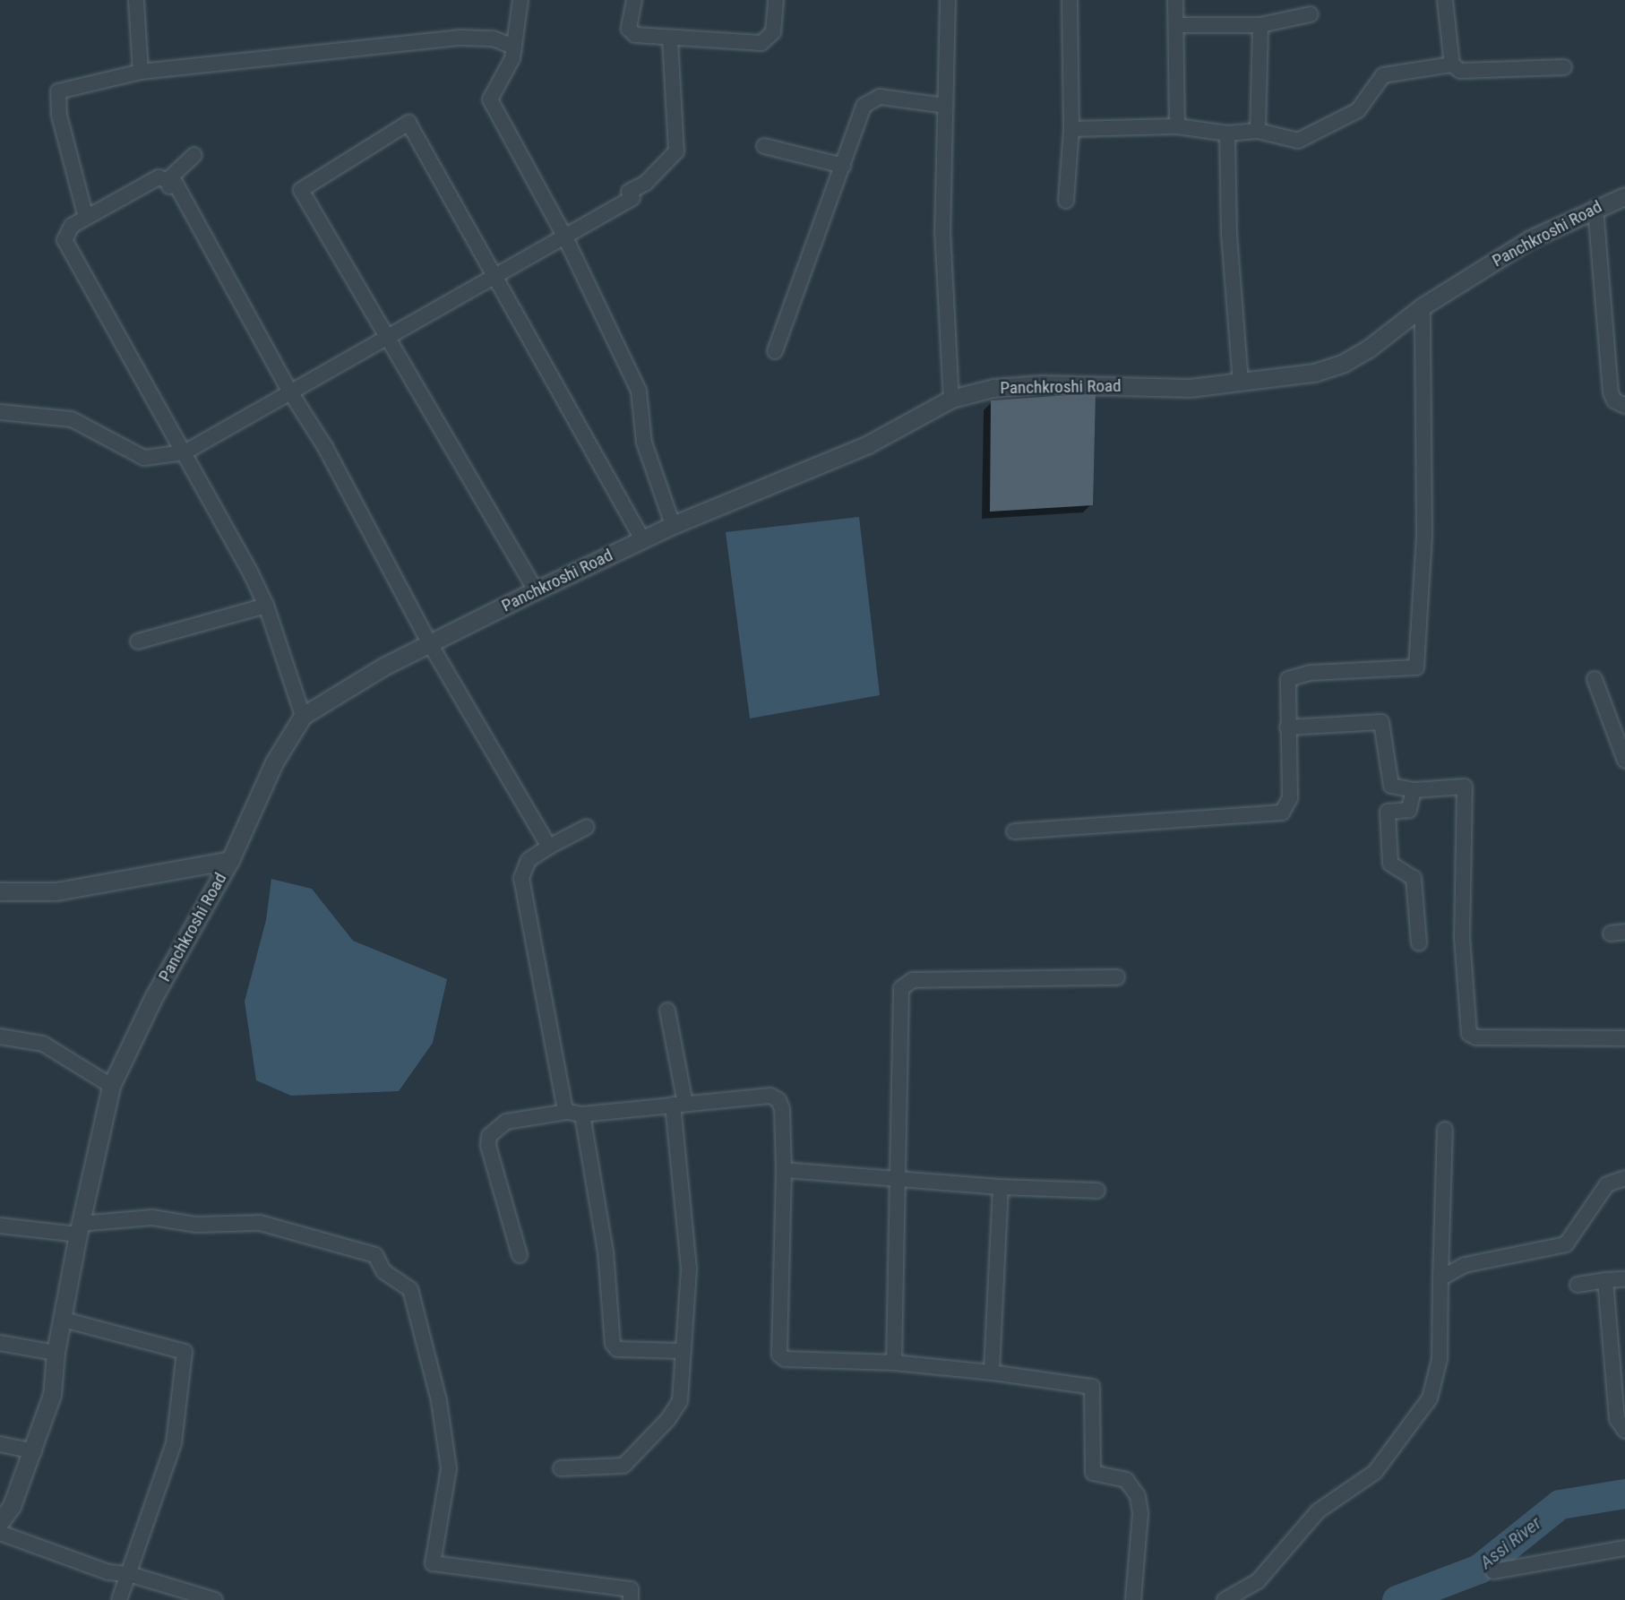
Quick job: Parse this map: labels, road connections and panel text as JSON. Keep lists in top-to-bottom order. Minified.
{"streets":{"street":["Panchkroshi Road"]},"water":["Assi River"]}
